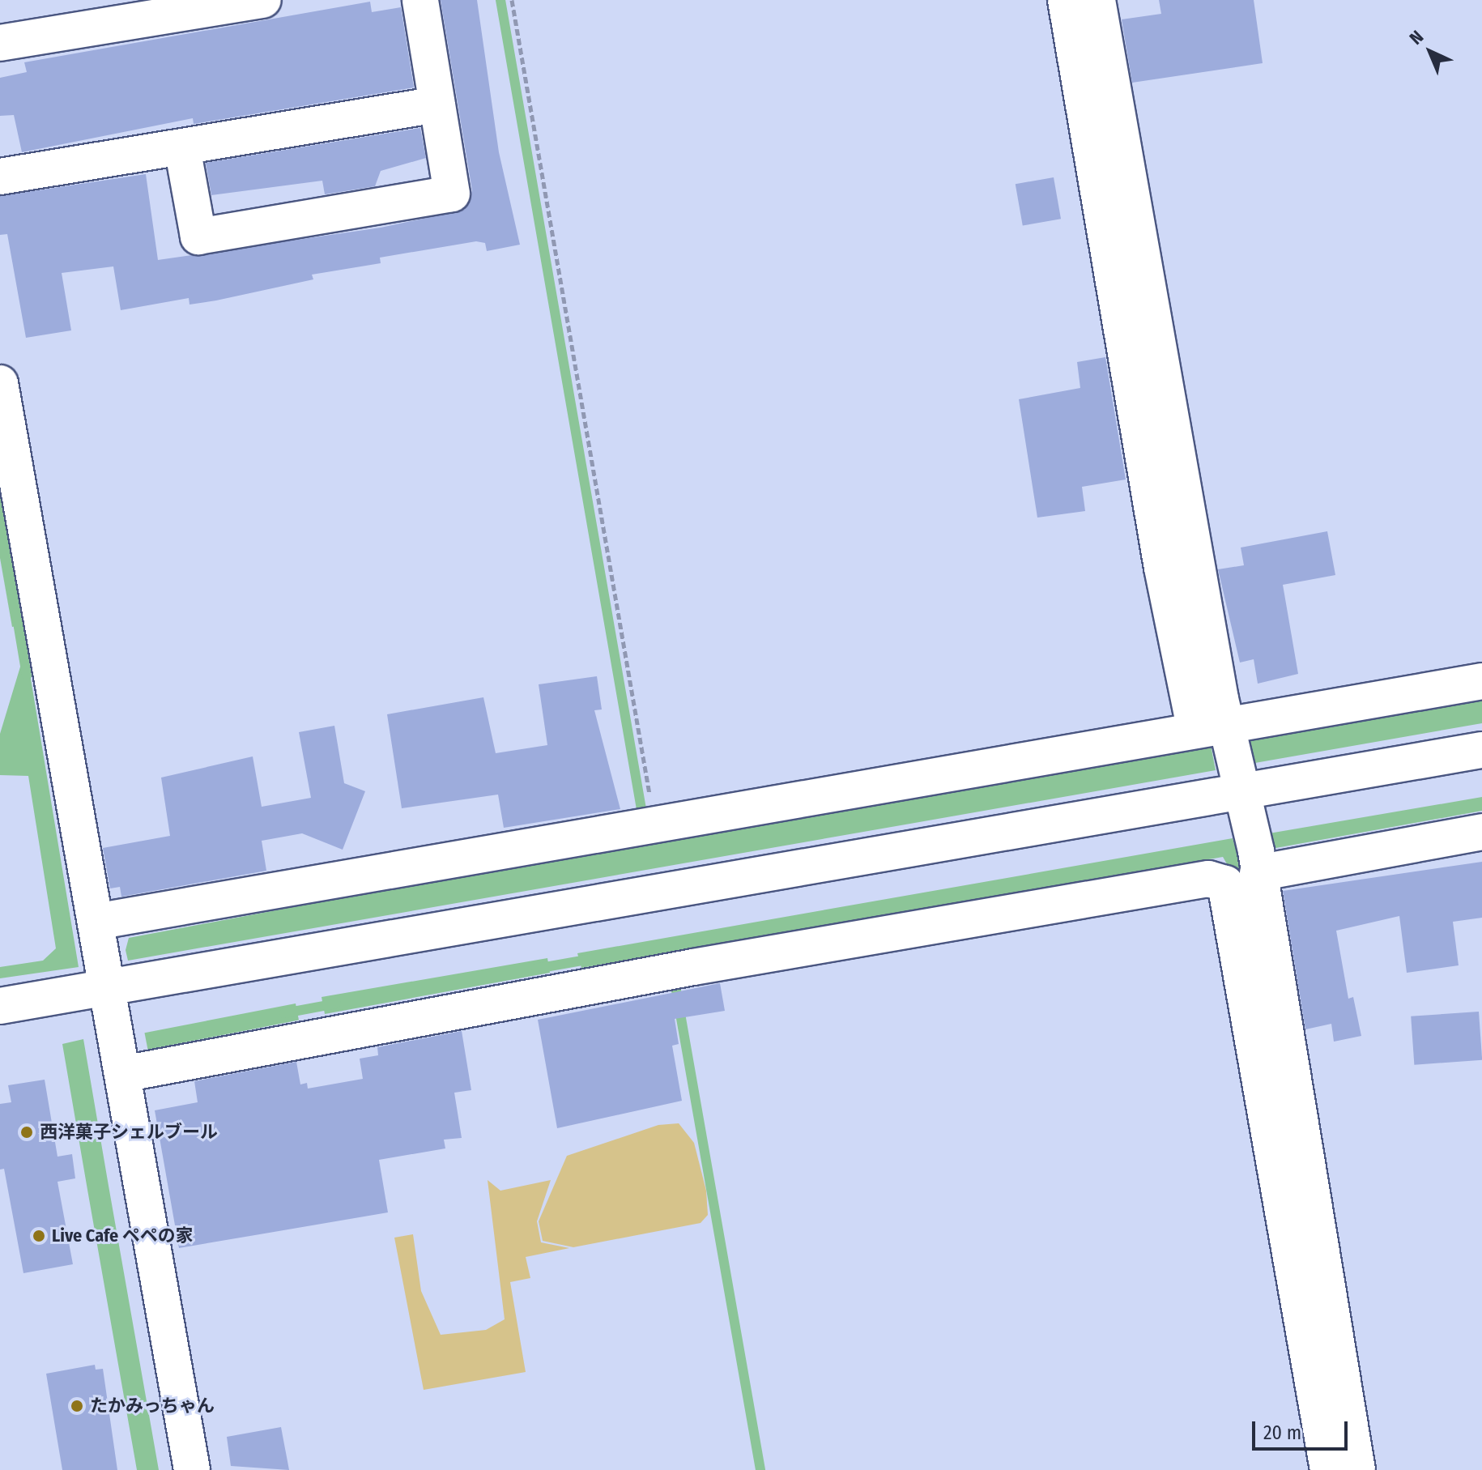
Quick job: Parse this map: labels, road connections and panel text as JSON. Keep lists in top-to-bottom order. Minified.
{"places":["西洋菓子シェルブール","Live Cafe ペペの家","たかみっちゃん"],"scale_bar":"20 m","north":"top left"}
